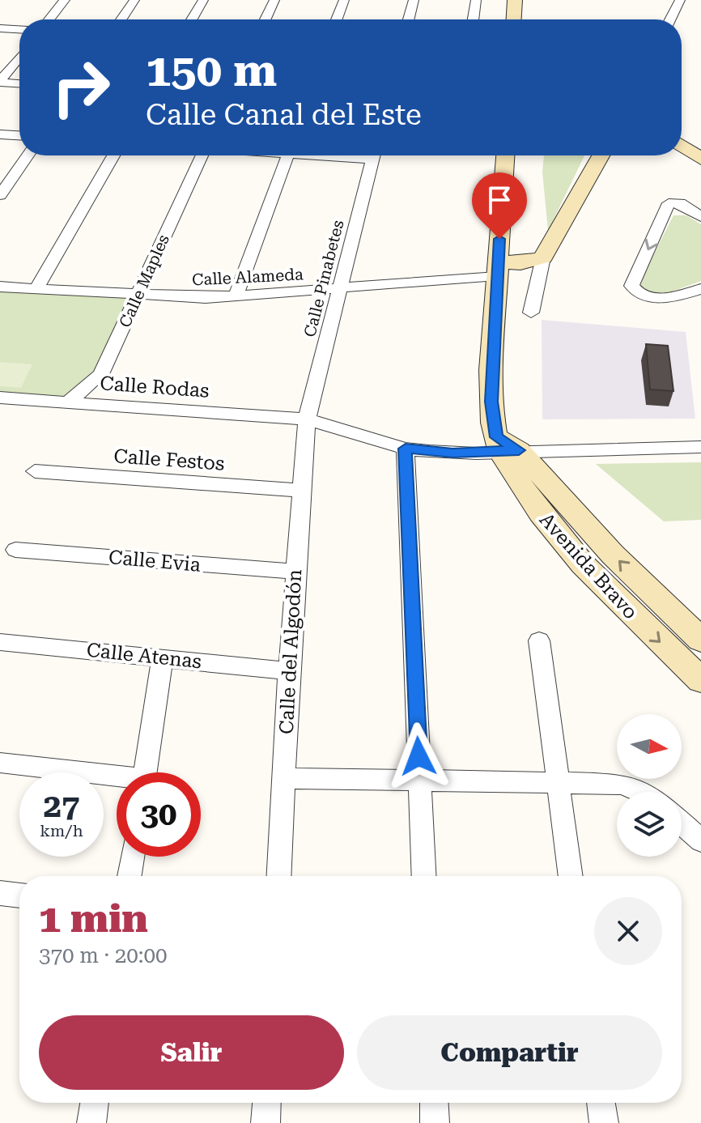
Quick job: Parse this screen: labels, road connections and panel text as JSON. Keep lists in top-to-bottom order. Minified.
{"streets":{"main road":["Avenida Bravo"],"street":["Calle Alameda","Calle Pinabetes","Calle Maples","Calle Rodas","Calle Festos","Calle Evia","Calle del Algodón","Calle Atenas"]},"crossings":[["Calle Alameda","Calle Pinabetes"],["Calle Alameda","Calle Maples"],["Calle Alameda","Avenida Bravo"],["Calle Pinabetes","Calle Rodas"],["Calle Pinabetes","Calle del Algodón"],["Calle Maples","Calle Rodas"],["Calle Rodas","Avenida Bravo"],["Calle Rodas","Calle del Algodón"],["Calle Festos","Calle del Algodón"],["Calle Evia","Calle del Algodón"],["Calle del Algodón","Calle Atenas"]],"north":"right","page":{"turn":["150 m","Calle Canal del Este"],"speed":"27 km/h","limit":"30","heading":["1 min","370 m · 20:00"],"buttons":["Salir","Compartir"]}}
